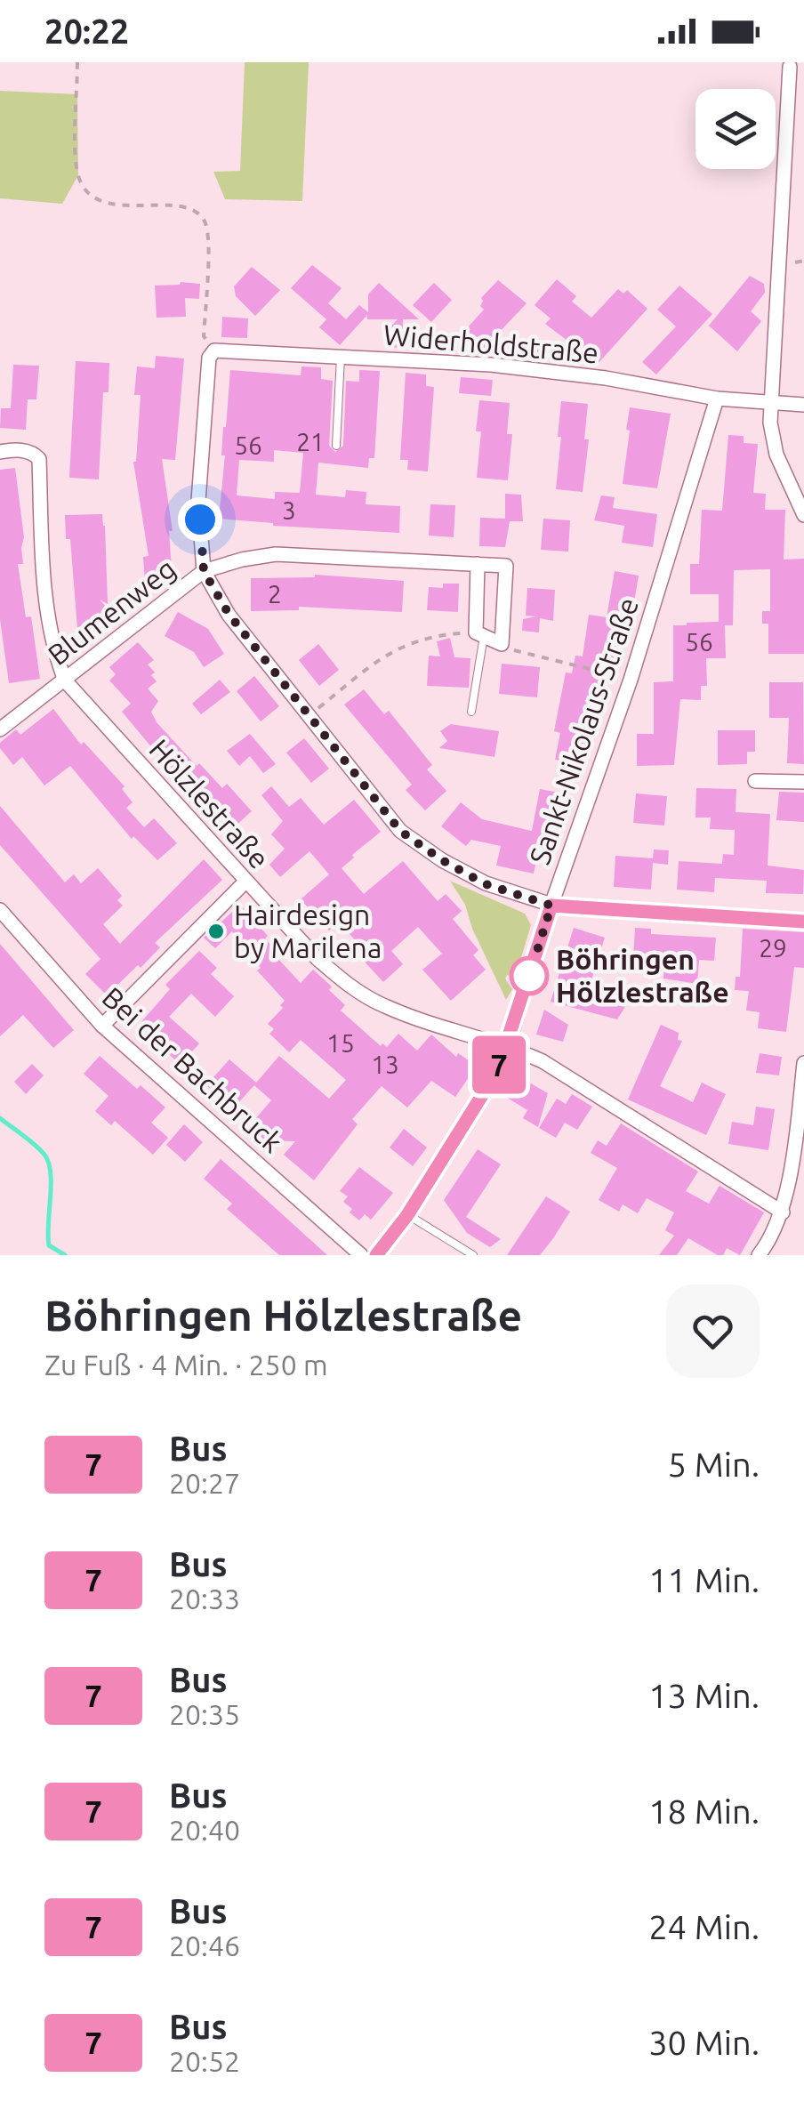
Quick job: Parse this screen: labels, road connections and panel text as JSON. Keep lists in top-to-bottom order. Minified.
{"streets":{"street":["Widerholdstraße","Blumenweg","Sankt-Nikolaus-Straße","Hölzlestraße","Bei der Bachbruck"]},"crossings":[["Widerholdstraße","Sankt-Nikolaus-Straße"],["Blumenweg","Hölzlestraße"],["Sankt-Nikolaus-Straße","Hölzlestraße"]],"places":["Hairdesign by Marilena","Böhringen Hölzlestraße"],"lines":["bus line 7"],"house_numbers":["21","56","3","2","56","29","15","13"],"page":{"status":"20:22","on_map":"7","heading":["Böhringen Hölzlestraße","Zu Fuß · 4 Min. · 250 m"],"list":[{"mark":"7","name":"Bus","note":"20:27","value":"5 Min."},{"mark":"7","name":"Bus","note":"20:33","value":"11 Min."},{"mark":"7","name":"Bus","note":"20:35","value":"13 Min."},{"mark":"7","name":"Bus","note":"20:40","value":"18 Min."},{"mark":"7","name":"Bus","note":"20:46","value":"24 Min."},{"mark":"7","name":"Bus","note":"20:52","value":"30 Min."}]}}
